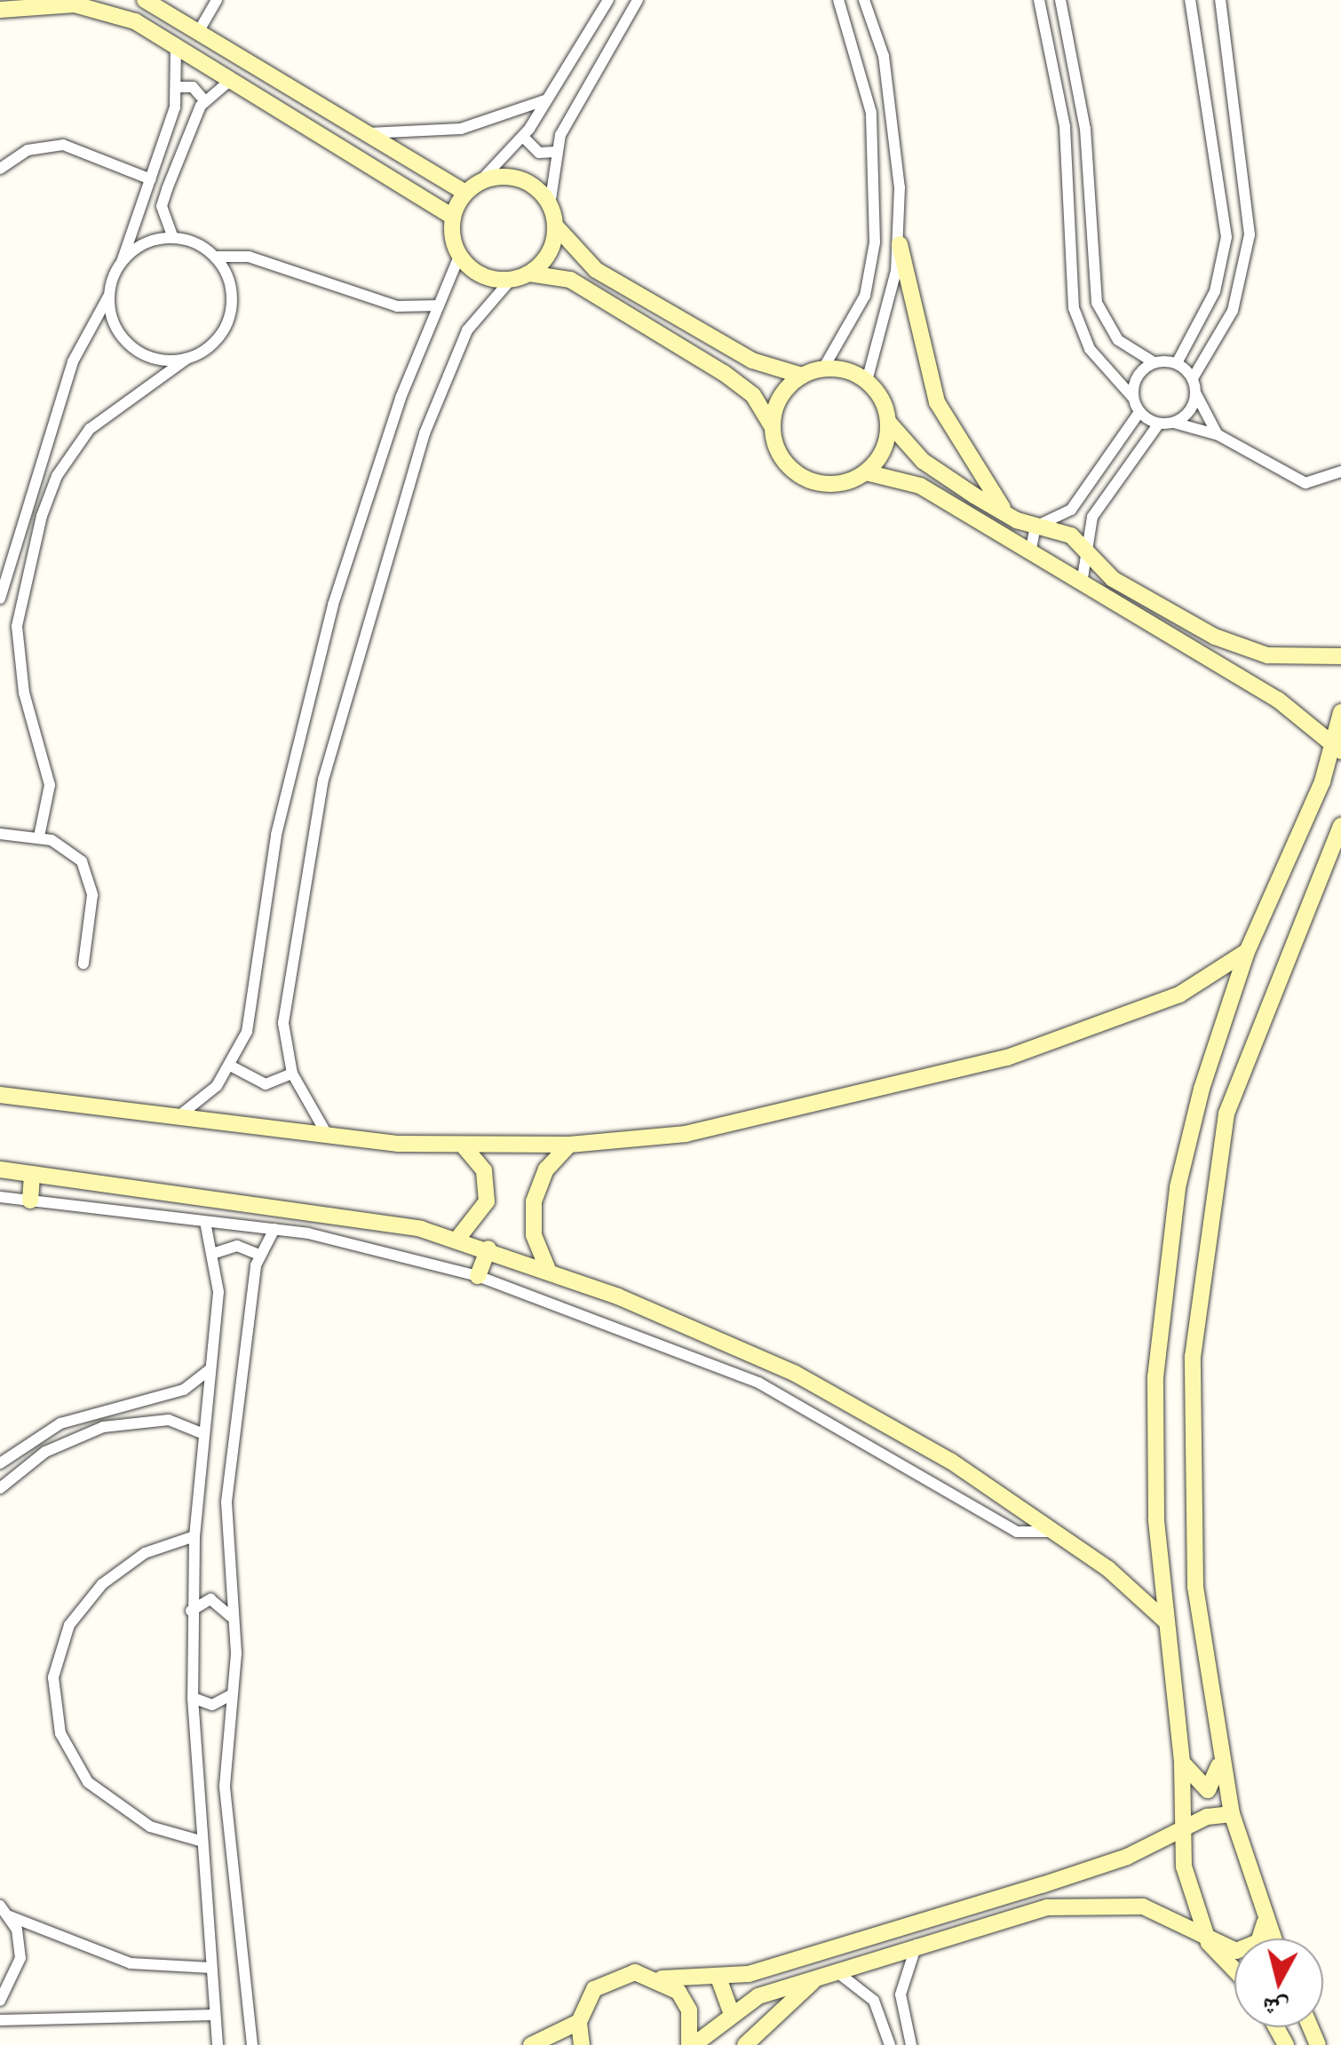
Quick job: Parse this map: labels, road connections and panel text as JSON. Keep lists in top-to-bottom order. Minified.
{"north":"bottom"}
